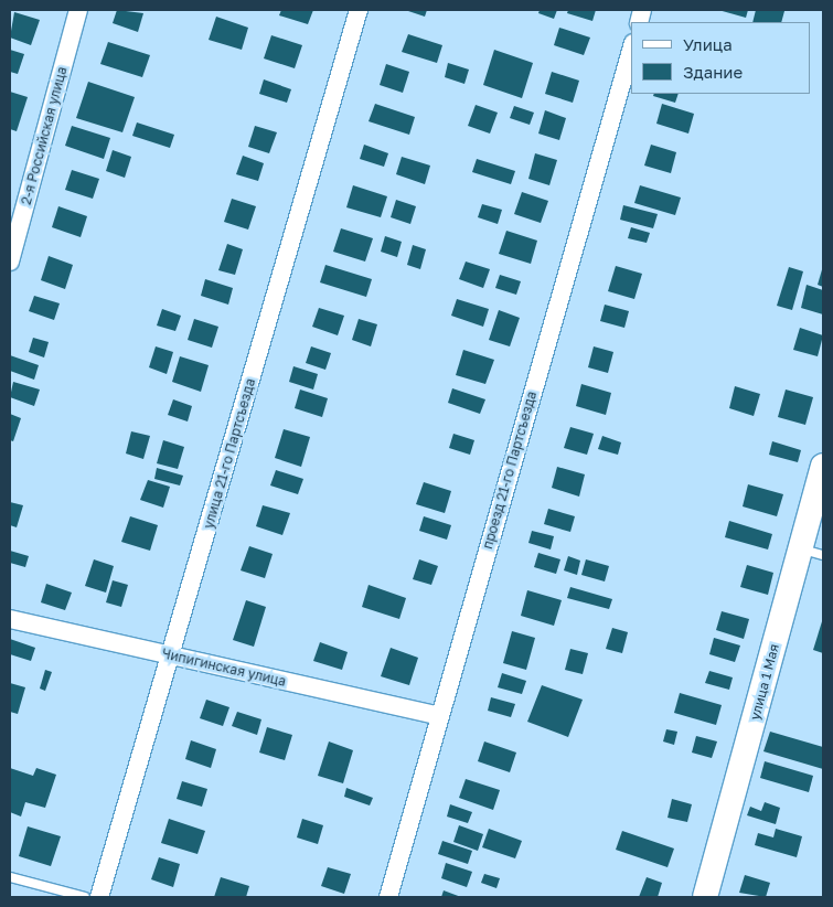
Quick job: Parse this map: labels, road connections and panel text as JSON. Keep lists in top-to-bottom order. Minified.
{"streets":{"street":["2-я Российская улица","улица 21-го Партсъезда","проезд 21-го Партсъезда","Чипигинская улица","улица 1 Мая"]},"crossings":[["улица 21-го Партсъезда","Чипигинская улица"],["проезд 21-го Партсъезда","Чипигинская улица"]],"legend":["Улица","Здание"]}
